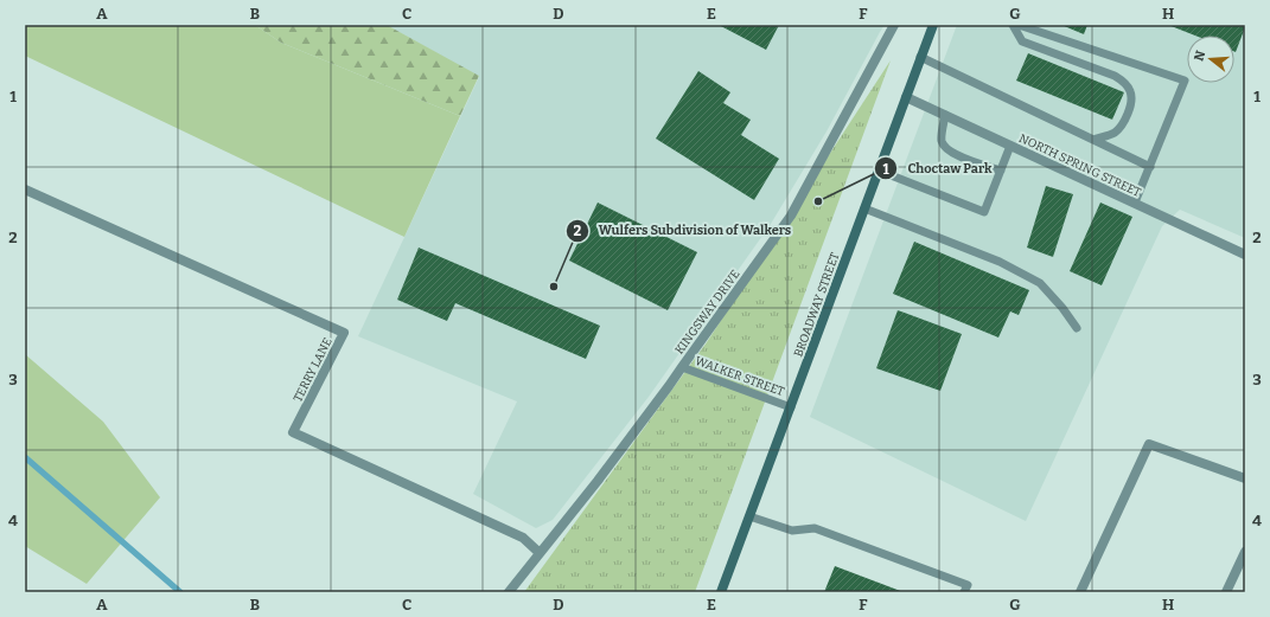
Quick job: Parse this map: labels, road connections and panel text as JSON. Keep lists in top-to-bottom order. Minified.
{"streets":{"main road":["BROADWAY STREET"],"street":["NORTH SPRING STREET","KINGSWAY DRIVE","TERRY LANE"],"lane":["WALKER STREET"]},"crossings":[["NORTH SPRING STREET","BROADWAY STREET"],["BROADWAY STREET","WALKER STREET"],["KINGSWAY DRIVE","TERRY LANE"],["KINGSWAY DRIVE","WALKER STREET"]],"places":["Choctaw Park","Wulfers Subdivision of Walkers"],"north":"left","grid":{"columns":["A","B","C","D","E","F","G","H"],"rows":["1","2","3","4"]}}
